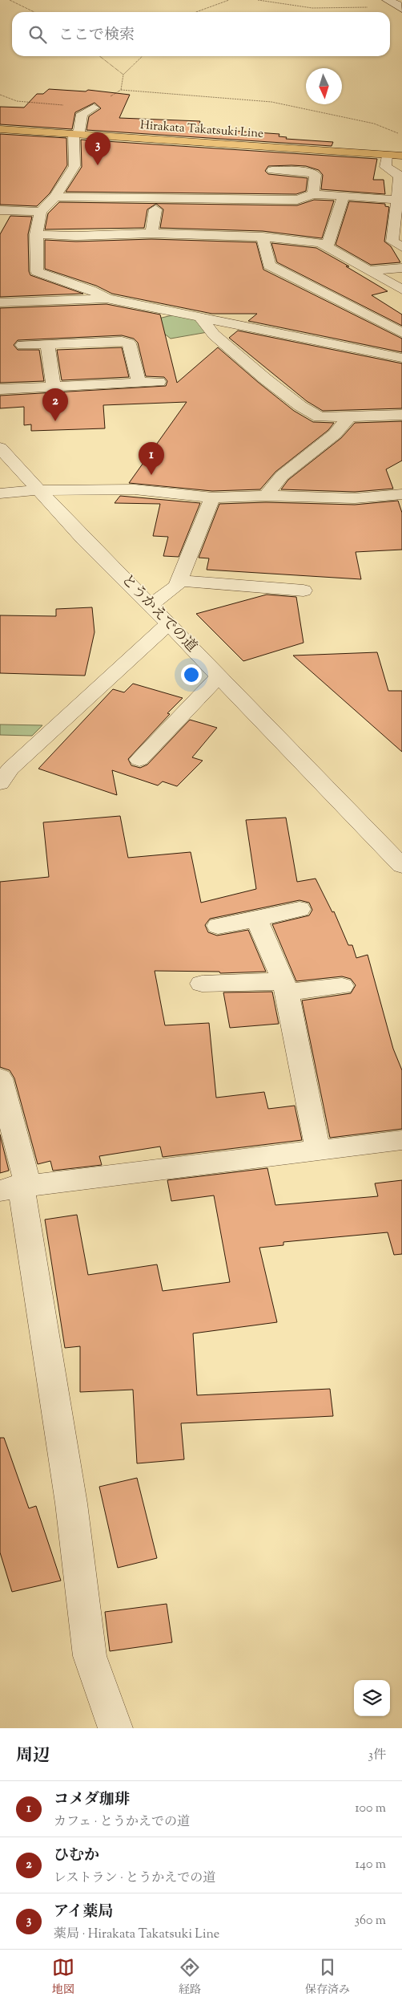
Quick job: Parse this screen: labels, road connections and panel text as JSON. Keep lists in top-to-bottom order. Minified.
{"streets":{"main road":["Hirakata Takatsuki Line"],"street":["とうかえでの道"]},"north":"bottom","page":{"search":"ここで検索","pins":["3","2","1"],"heading":["周辺","3件"],"list":[{"mark":"1","name":"コメダ珈琲","note":"カフェ · とうかえでの道","value":"100 m"},{"mark":"2","name":"ひむか","note":"レストラン · とうかえでの道","value":"140 m"},{"mark":"3","name":"アイ薬局","note":"薬局 · Hirakata Takatsuki Line","value":"360 m"}],"nav":["地図","経路","保存済み"]}}
